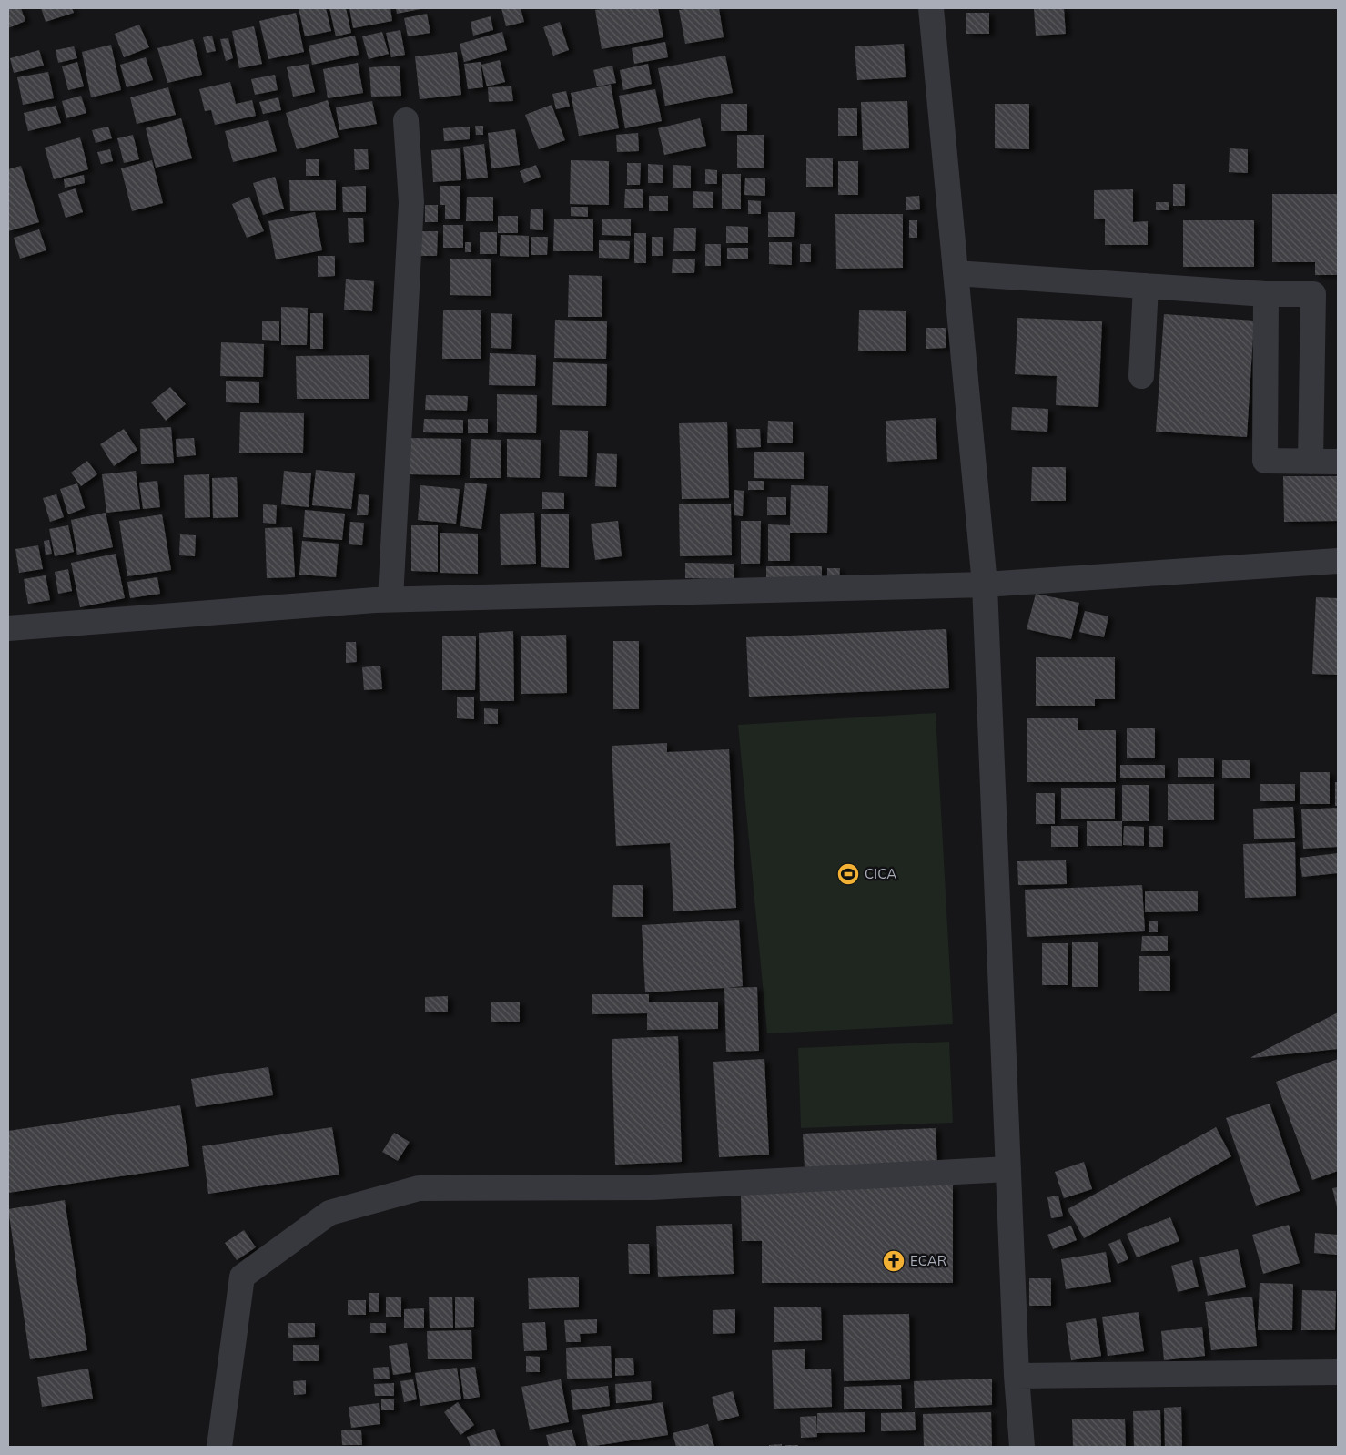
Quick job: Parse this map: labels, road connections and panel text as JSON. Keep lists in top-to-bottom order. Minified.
{"places":{"sports":["CICA"],"church":["ECAR"]}}
